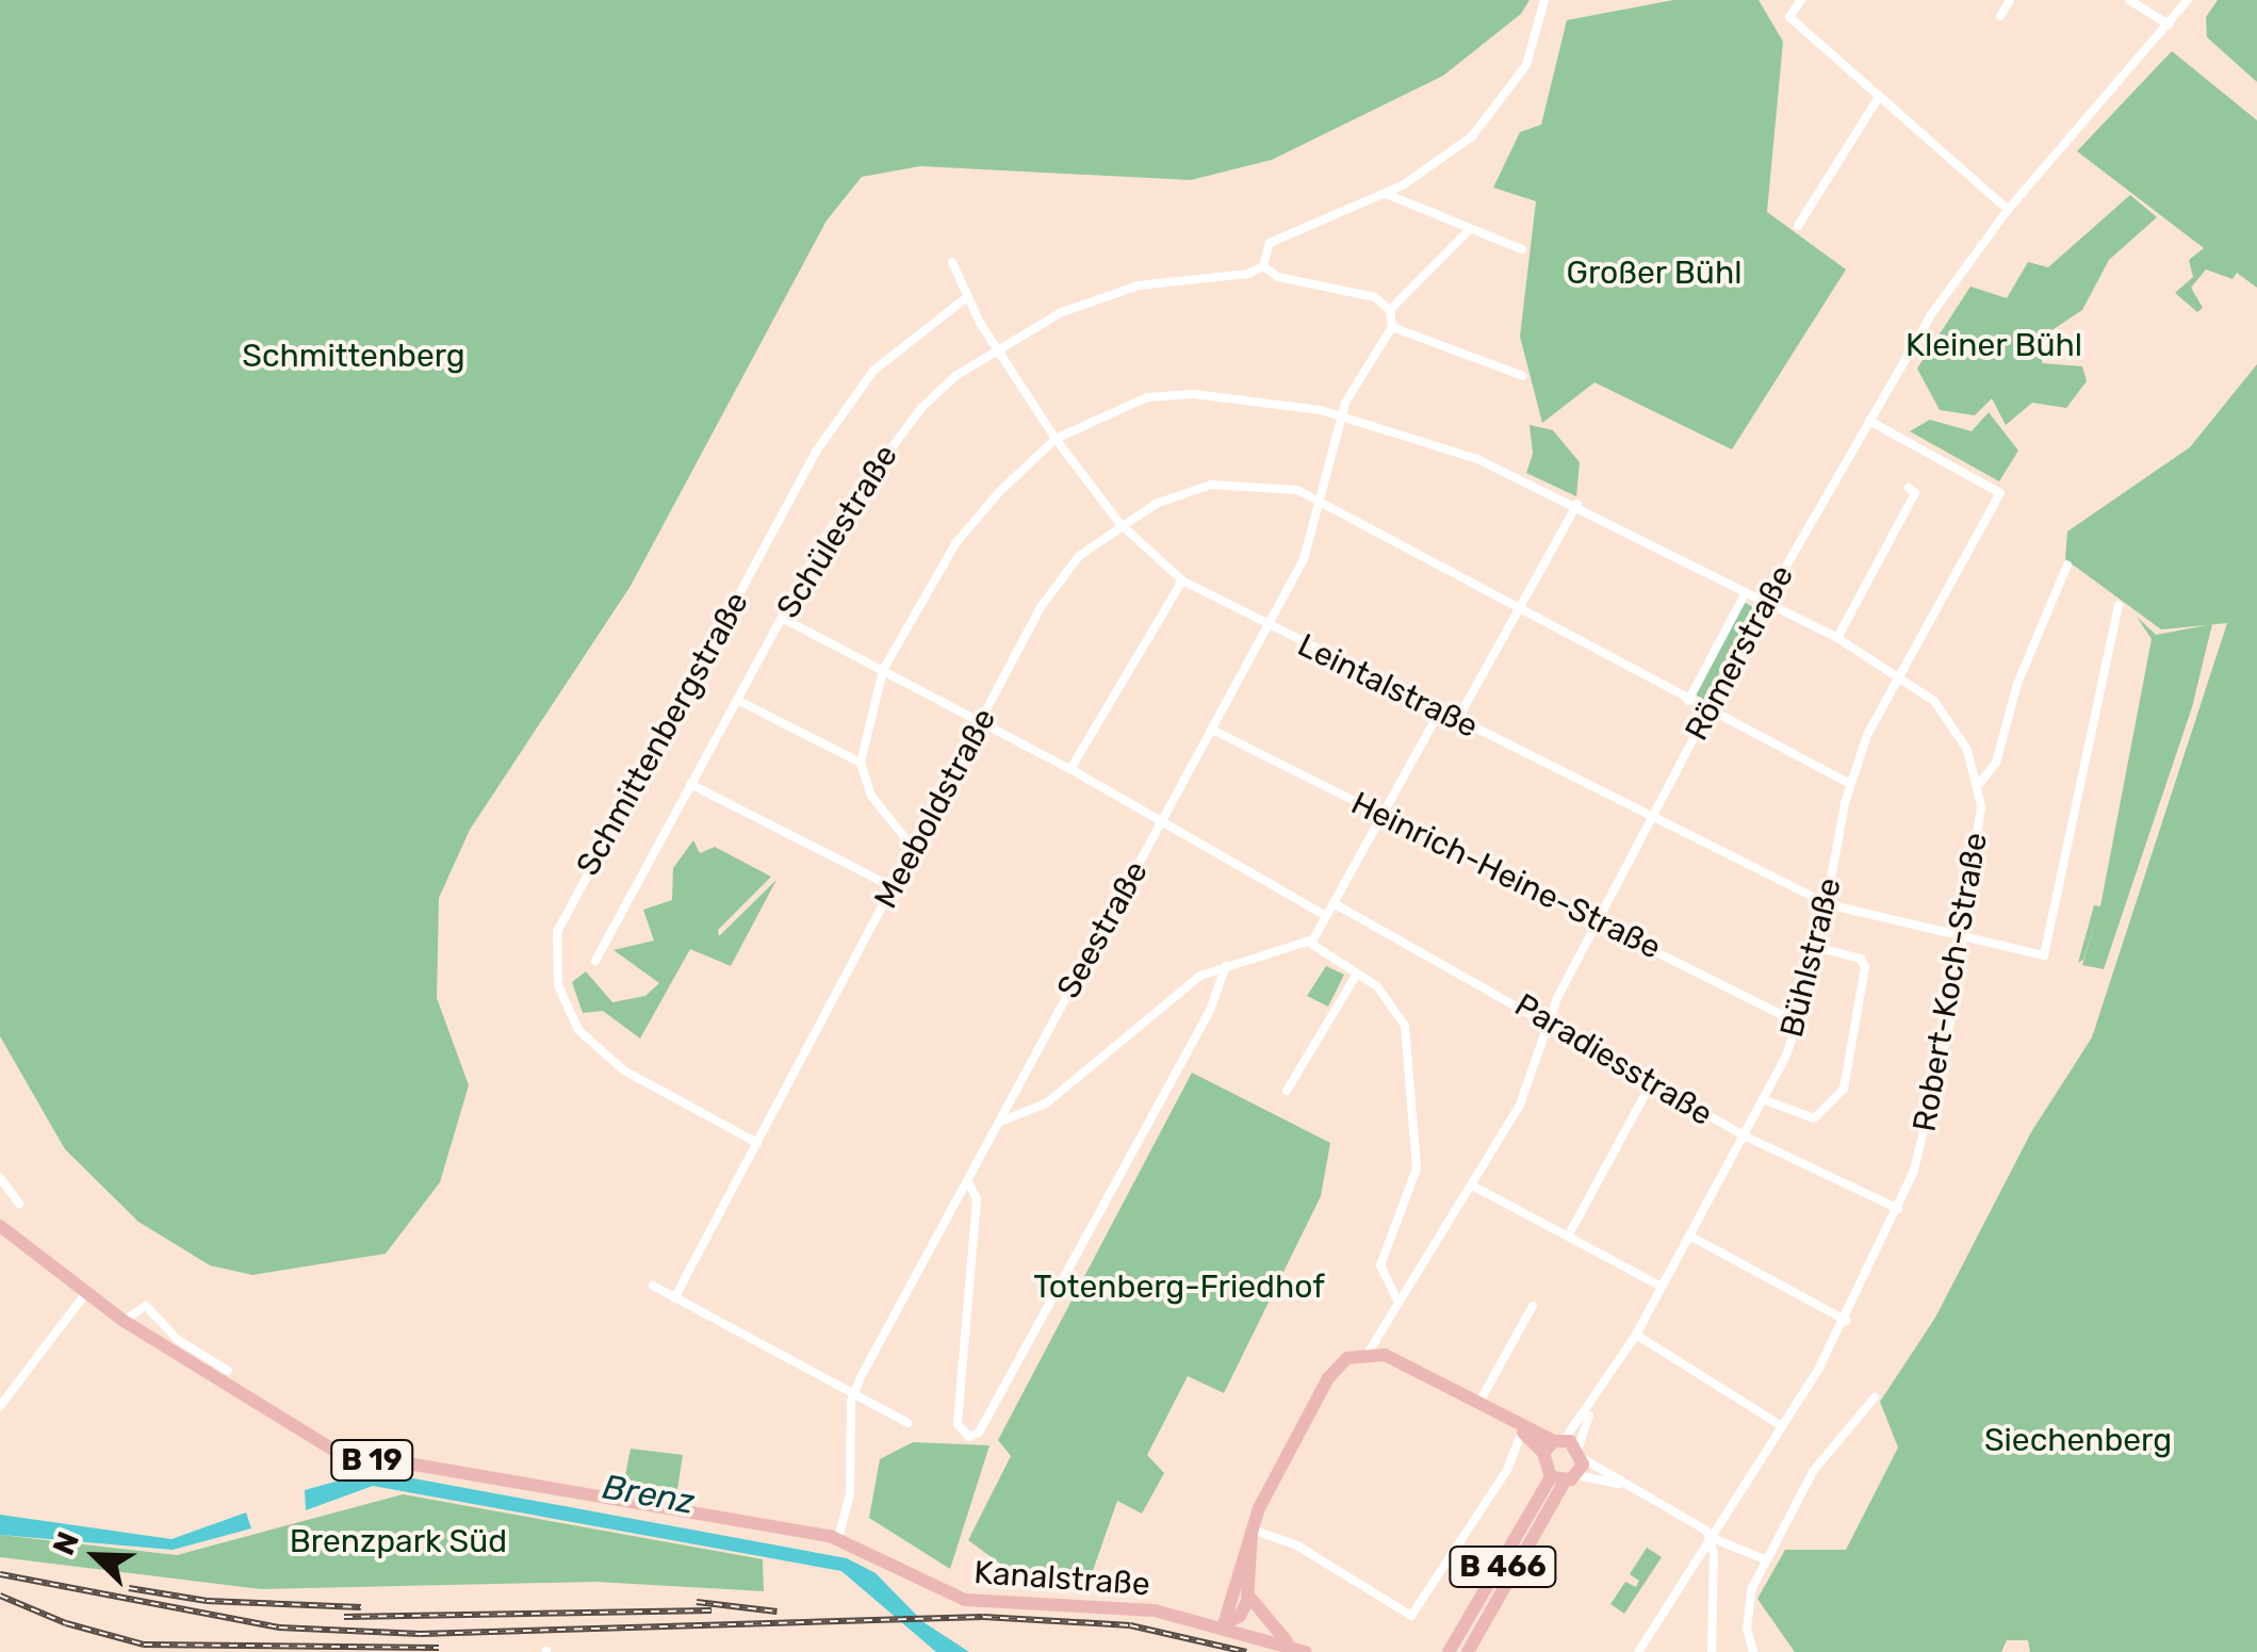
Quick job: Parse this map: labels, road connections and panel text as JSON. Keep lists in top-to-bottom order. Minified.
{"streets":{"main road":["B 19","B 466","Kanalstraße"],"street":["Schülestraße","Römerstraße","Leintalstraße","Schmittenbergstraße","Meeboldstraße","Heinrich-Heine-Straße","Seestraße","Bühlstraße","Robert-Koch-Straße","Paradiesstraße"]},"crossings":[["Schülestraße","Leintalstraße"],["Römerstraße","Leintalstraße"],["Römerstraße","Meeboldstraße"],["Römerstraße","Heinrich-Heine-Straße"],["Römerstraße","Bühlstraße"],["Römerstraße","Paradiesstraße"],["Leintalstraße","Schmittenbergstraße"],["Leintalstraße","Meeboldstraße"],["Leintalstraße","Seestraße"],["Leintalstraße","Bühlstraße"],["Leintalstraße","Robert-Koch-Straße"],["Schmittenbergstraße","Meeboldstraße"],["Meeboldstraße","Seestraße"],["Meeboldstraße","Bühlstraße"],["Heinrich-Heine-Straße","Seestraße"],["Heinrich-Heine-Straße","Bühlstraße"],["Seestraße","Kanalstraße"],["Bühlstraße","Paradiesstraße"],["Bühlstraße","B 466"],["Robert-Koch-Straße","Paradiesstraße"],["B 19","Kanalstraße"]],"water":["Brenz"],"parks":["Großer Bühl","Kleiner Bühl","Schmittenberg","Totenberg-Friedhof","Siechenberg","Brenzpark Süd"],"north":"top left"}
